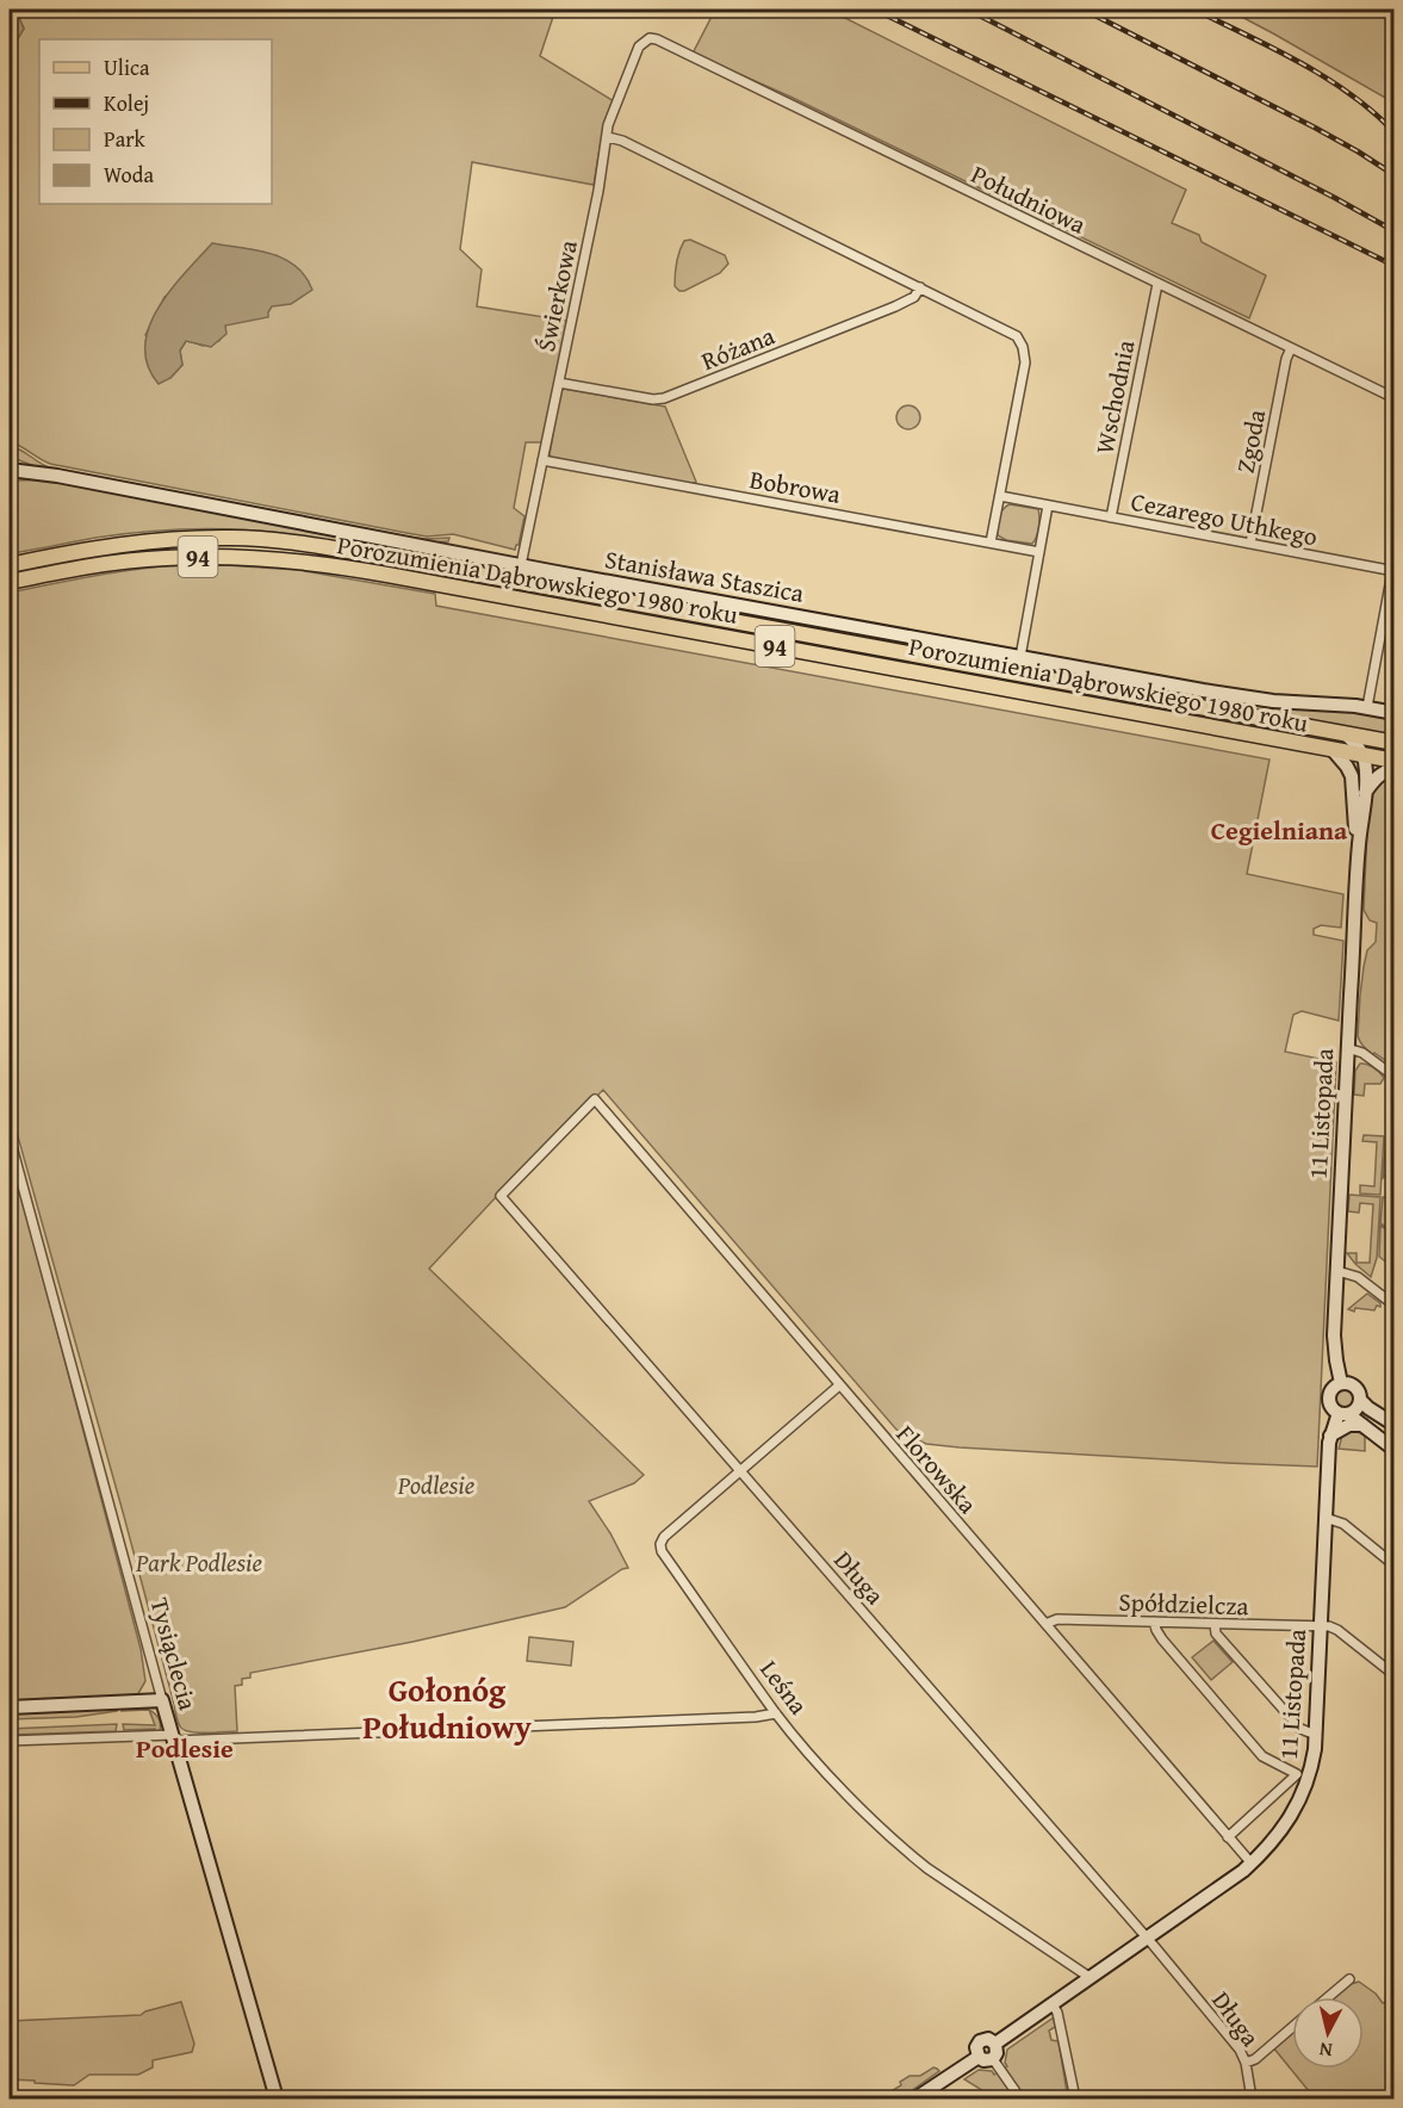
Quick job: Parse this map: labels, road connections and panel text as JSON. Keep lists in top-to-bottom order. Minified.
{"streets":{"main road":["94","Porozumienia Dąbrowskiego 1980 roku"],"street":["Południowa","Świerkowa","Różana","Wschodnia","Zgoda","Bobrowa","Cezarego Uthkego","Stanisława Staszica","11 Listopada","Florowska","Długa","Spółdzielcza","Tysiąclecia","Leśna"]},"crossings":[["Południowa","Świerkowa"],["Południowa","Wschodnia"],["Południowa","Zgoda"],["Świerkowa","Różana"],["Świerkowa","Bobrowa"],["Świerkowa","Stanisława Staszica"],["Wschodnia","Cezarego Uthkego"],["Zgoda","Cezarego Uthkego"],["Porozumienia Dąbrowskiego 1980 roku","11 Listopada"],["11 Listopada","Florowska"],["11 Listopada","Długa"],["11 Listopada","Spółdzielcza"],["11 Listopada","Leśna"],["Florowska","Długa"],["Florowska","Spółdzielcza"],["Florowska","Leśna"],["Długa","Leśna"]],"districts":["Cegielniana","Gołonóg Południowy","Podlesie"],"parks":["Podlesie","Park Podlesie"],"legend":["Ulica","Kolej","Park","Woda"],"north":"bottom"}
